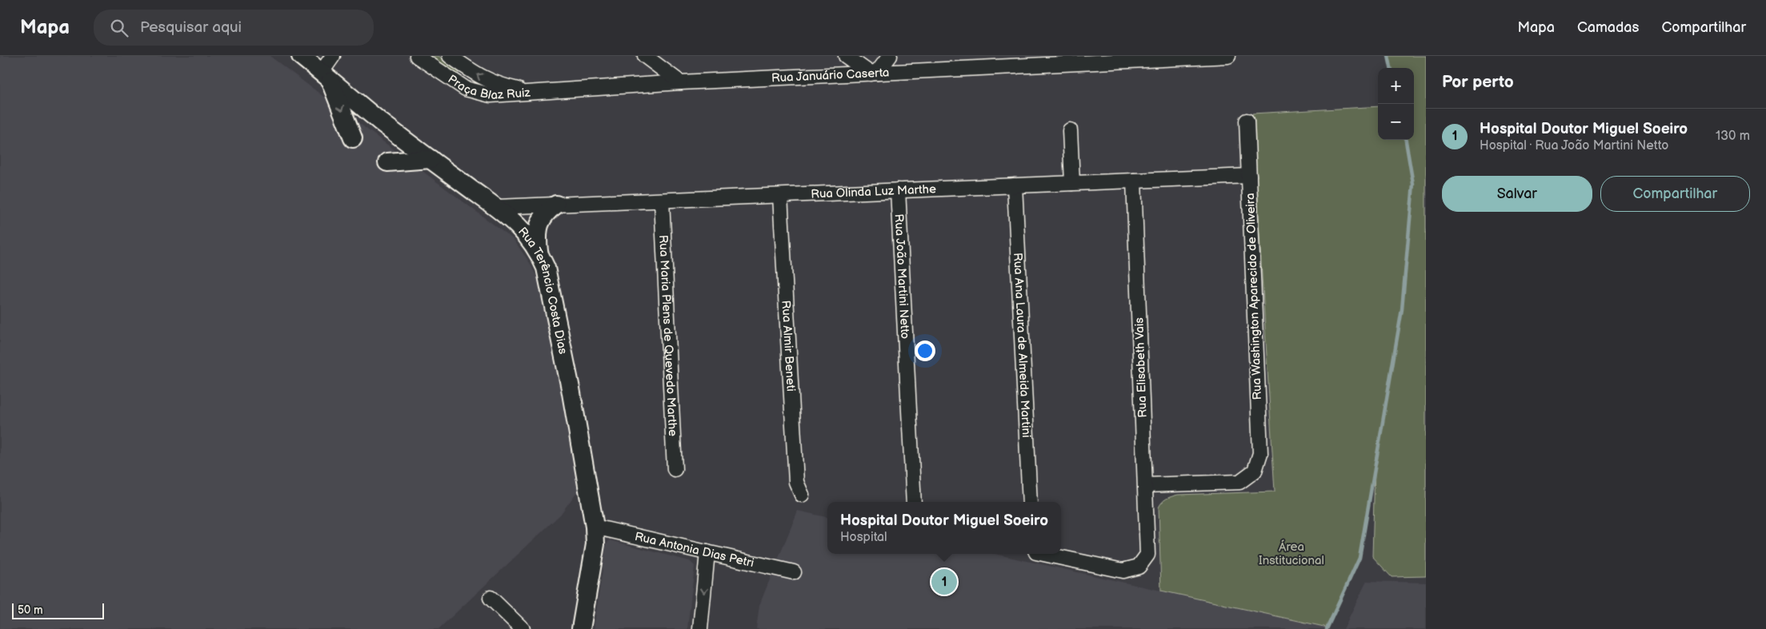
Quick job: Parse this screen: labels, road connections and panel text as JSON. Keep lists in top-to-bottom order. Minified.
{"streets":{"street":["Rua Januário Caserta","Praça Blaz Ruiz","Rua Olinda Luz Marthe","Rua João Martini Netto","Rua Terêncio Costa Dias","Rua Washington Aparecido de Oliveira","Rua Maria Plens de Quevedo Marthe","Rua Ana Laura de Almeida Martini","Rua Almir Beneti","Rua Elisabeth Vais","Rua Antonia Dias Petri"]},"crossings":[["Rua Januário Caserta","Praça Blaz Ruiz"],["Rua Olinda Luz Marthe","Rua João Martini Netto"],["Rua Olinda Luz Marthe","Rua Terêncio Costa Dias"],["Rua Olinda Luz Marthe","Rua Washington Aparecido de Oliveira"],["Rua Olinda Luz Marthe","Rua Maria Plens de Quevedo Marthe"],["Rua Olinda Luz Marthe","Rua Ana Laura de Almeida Martini"],["Rua Olinda Luz Marthe","Rua Almir Beneti"],["Rua Olinda Luz Marthe","Rua Elisabeth Vais"],["Rua Terêncio Costa Dias","Rua Antonia Dias Petri"],["Rua Washington Aparecido de Oliveira","Rua Elisabeth Vais"]],"parks":["Área Institucional"],"scale_bar":"50 m","page":{"header":"Mapa","search":"Pesquisar aqui","nav":["Mapa","Camadas","Compartilhar"],"heading":"Por perto","map_buttons":["+","−"],"list":[{"mark":"1","name":"Hospital Doutor Miguel Soeiro","note":"Hospital · Rua João Martini Netto","value":"130 m"}],"buttons":["Salvar","Compartilhar"],"popup":["Hospital Doutor Miguel Soeiro","Hospital"],"pins":"1","scale":"50 m"}}
